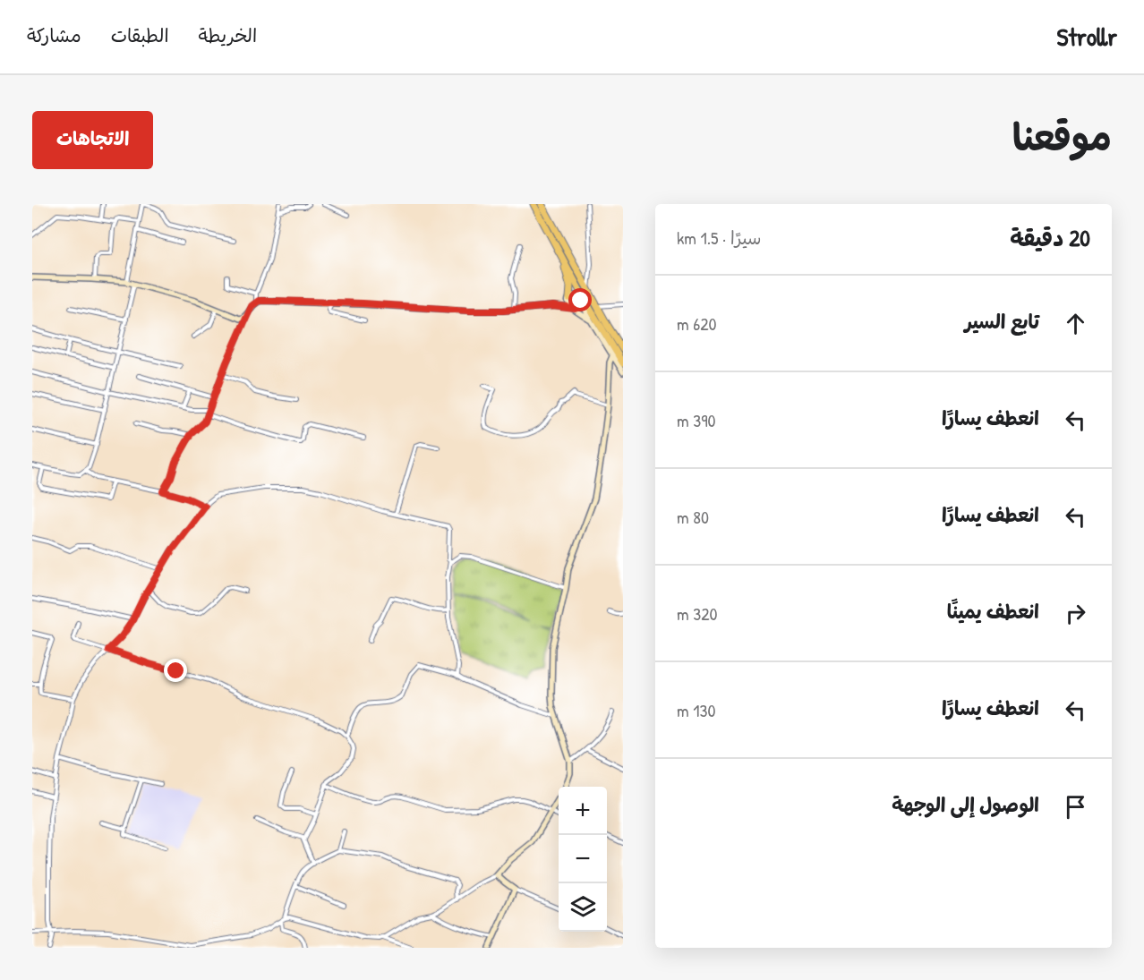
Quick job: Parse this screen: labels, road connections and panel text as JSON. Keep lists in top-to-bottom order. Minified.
{"page":{"header":"Strollr","nav":["الخريطة","الطبقات","مشاركة"],"title":"موقعنا","buttons":"الاتجاهات","heading":["20 دقيقة","سيرًا · 1.5 km"],"list":[["تابع السير","620 m"],["انعطف يسارًا","390 m"],["انعطف يسارًا","80 m"],["انعطف يمينًا","320 m"],["انعطف يسارًا","130 m"],"الوصول إلى الوجهة"],"map_buttons":["+","−"]}}
